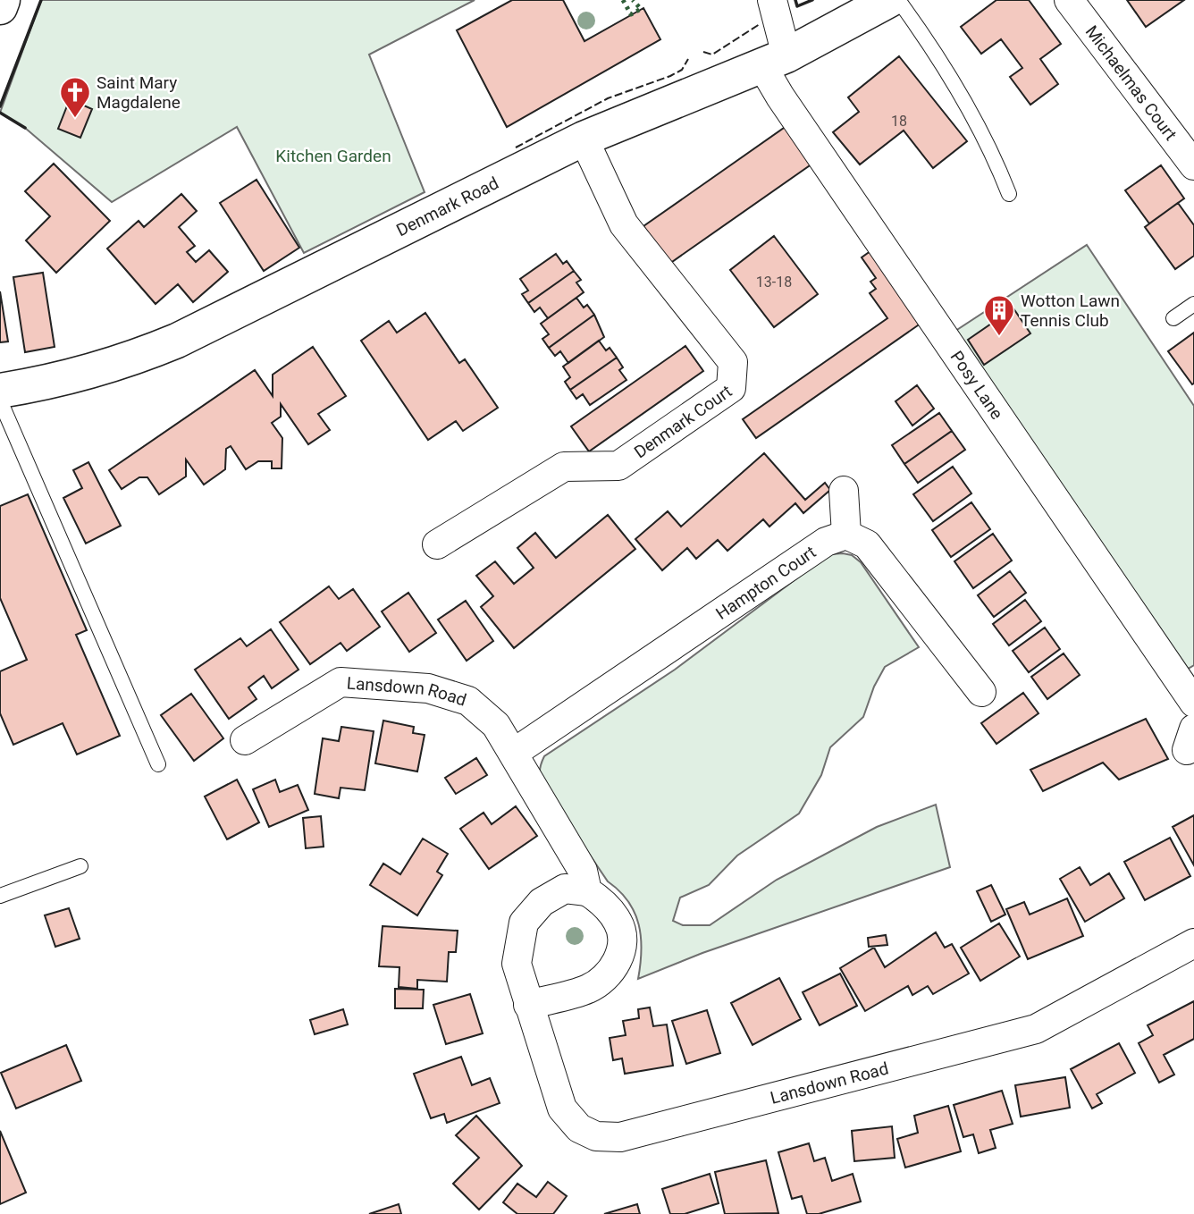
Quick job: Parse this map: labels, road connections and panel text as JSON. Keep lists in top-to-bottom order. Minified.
{"streets":{"street":["Michaelmas Court","Denmark Road","Posy Lane","Denmark Court","Hampton Court","Lansdown Road"]},"crossings":[["Denmark Road","Posy Lane"],["Denmark Road","Denmark Court"],["Hampton Court","Lansdown Road"]],"parks":["Kitchen Garden"],"places":{"church":["Saint Mary Magdalene"],"building":["Wotton Lawn Tennis Club"]},"house_numbers":["18","13-18"]}
